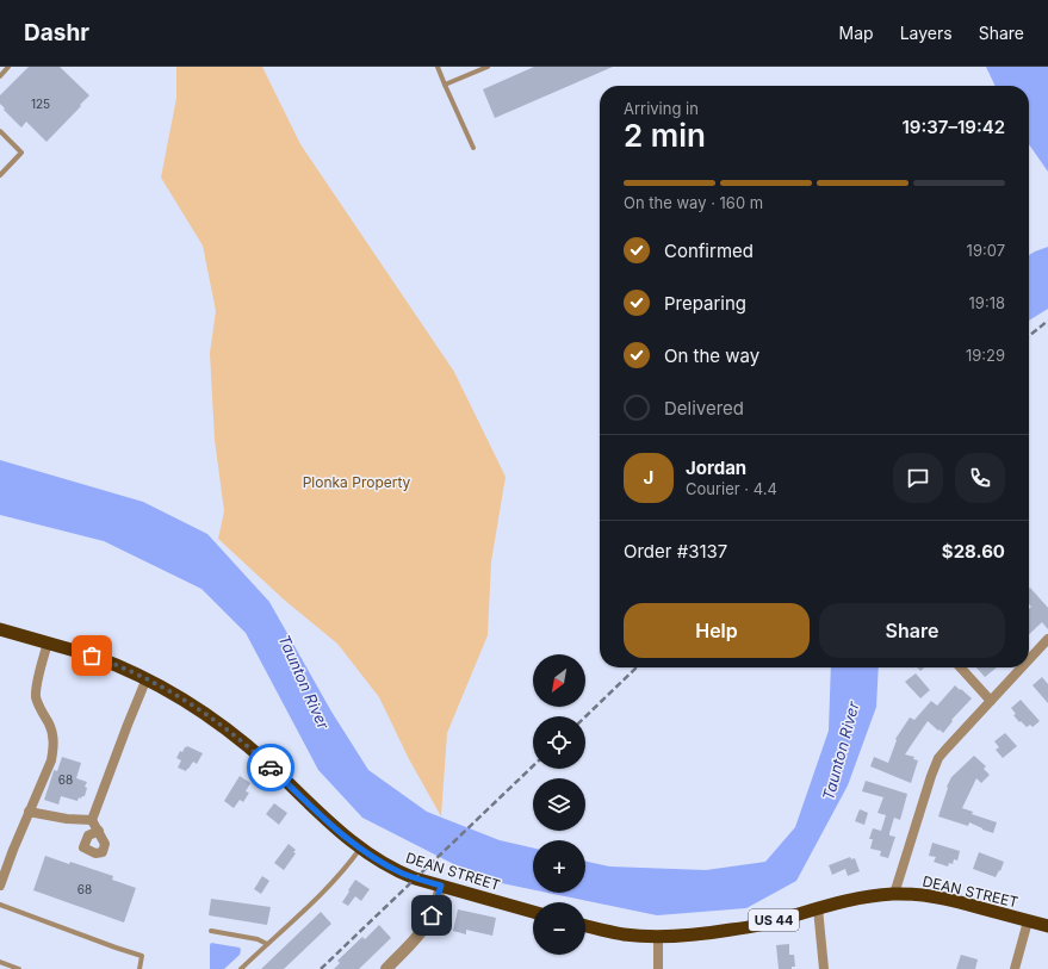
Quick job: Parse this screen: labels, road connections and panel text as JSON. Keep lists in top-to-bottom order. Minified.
{"streets":{"highway":["DEAN STREET","US 44"]},"water":["Taunton River"],"parks":["Plonka Property"],"house_numbers":["125","68","68"],"north":"bottom left","page":{"header":"Dashr","nav":["Map","Layers","Share"],"heading":["2 min","Arriving in","19:37–19:42"],"panel":["Jordan","Courier · 4.4","Order #3137","$28.60"],"bar":"On the way · 160 m","list":[["Confirmed","19:07"],["Preparing","19:18"],["On the way","19:29"],"Delivered"],"round":"J","buttons":["Help","Share"],"map_buttons":["+","−"]}}
